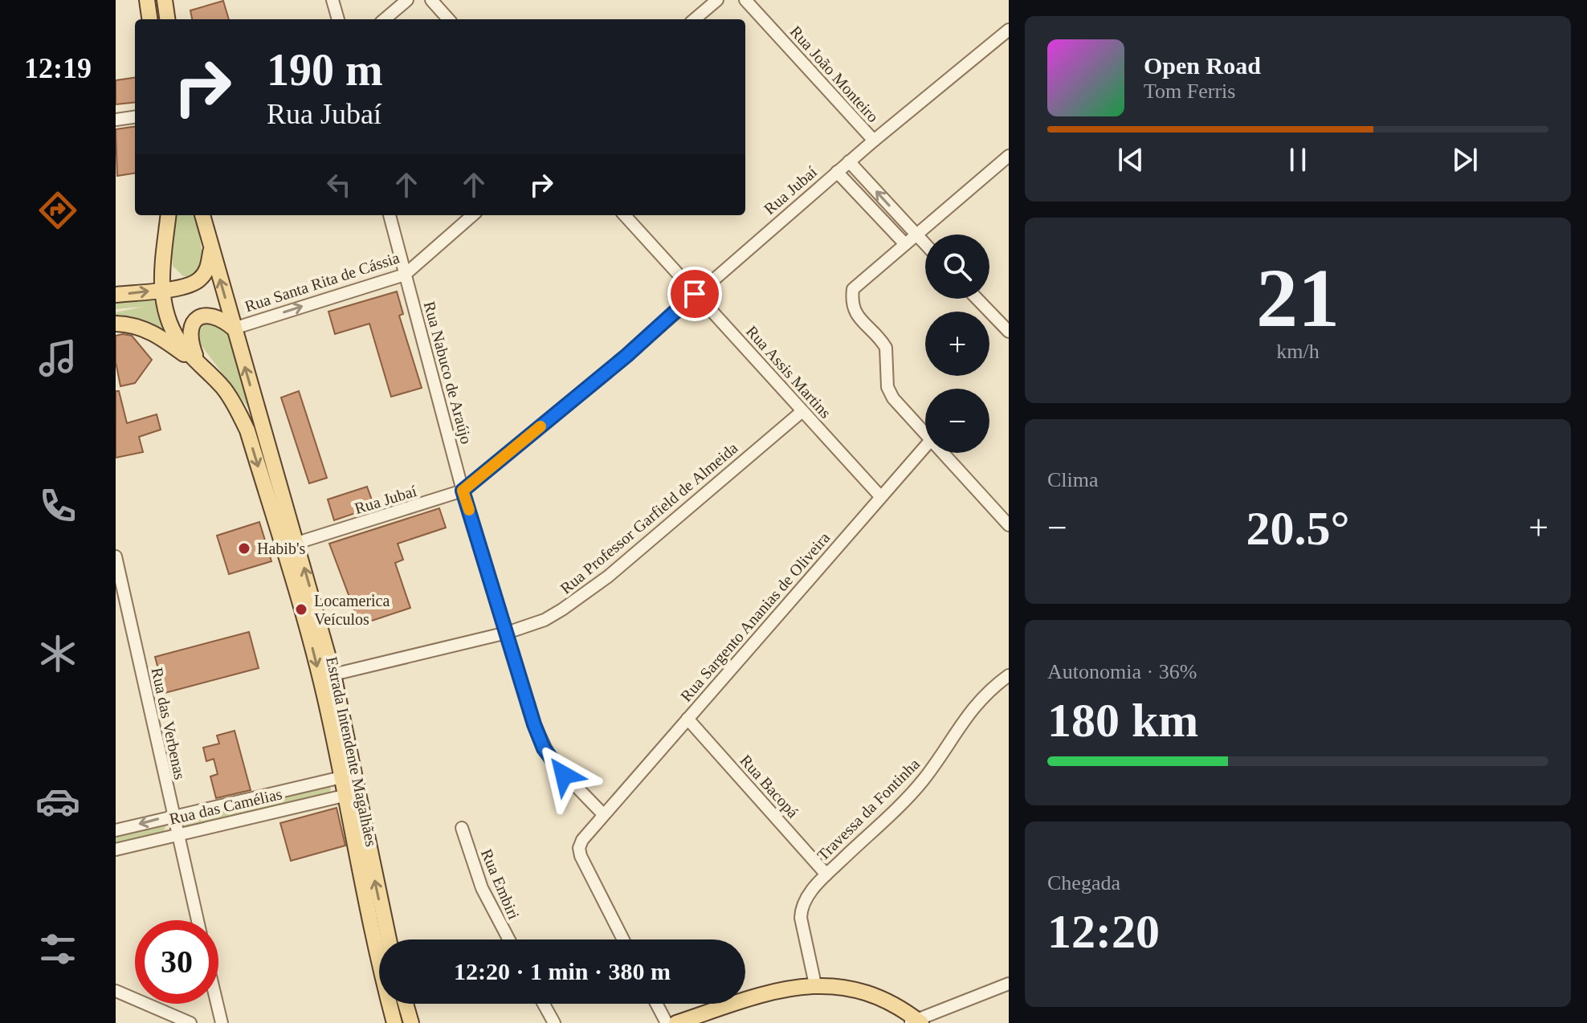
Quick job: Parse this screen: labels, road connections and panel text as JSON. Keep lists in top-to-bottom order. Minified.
{"streets":{"main road":["Estrada Intendente Magalhães"],"street":["Rua João Monteiro","Rua Jubaí","Rua Santa Rita de Cássia","Rua Assis Martins","Rua Nabuco de Araújo","Rua Professor Garfield de Almeida","Rua Sargento Ananias de Oliveira","Rua das Verbenas","Rua Bacopá","Rua das Camélias","Travessa da Fontinha","Rua Embiri"]},"crossings":[["Rua João Monteiro","Rua Jubaí"],["Rua Jubaí","Rua Assis Martins"],["Rua Jubaí","Rua Nabuco de Araújo"],["Rua Jubaí","Estrada Intendente Magalhães"],["Rua Santa Rita de Cássia","Rua Nabuco de Araújo"],["Rua Santa Rita de Cássia","Estrada Intendente Magalhães"],["Rua Assis Martins","Rua Professor Garfield de Almeida"],["Rua Assis Martins","Rua Sargento Ananias de Oliveira"],["Rua Nabuco de Araújo","Rua Professor Garfield de Almeida"],["Rua Nabuco de Araújo","Rua Sargento Ananias de Oliveira"],["Rua Professor Garfield de Almeida","Estrada Intendente Magalhães"],["Rua Sargento Ananias de Oliveira","Rua Bacopá"],["Rua das Verbenas","Rua das Camélias"],["Estrada Intendente Magalhães","Rua das Camélias"],["Rua Bacopá","Travessa da Fontinha"]],"one_way":["Rua Santa Rita de Cássia"],"places":["Habib's","Locamerica Veículos"],"page":{"tabs":"12:19","turn":["190 m","Rua Jubaí"],"song":["Open Road","Tom Ferris"],"tile":[["21","km/h"],"Clima",["Autonomia · 36%","180 km"],["Chegada","12:20"]],"map_buttons":["+","−"],"heat":["−","20.5°","+"],"limit":"30","trip":"12:20 · 1 min · 380 m"}}
